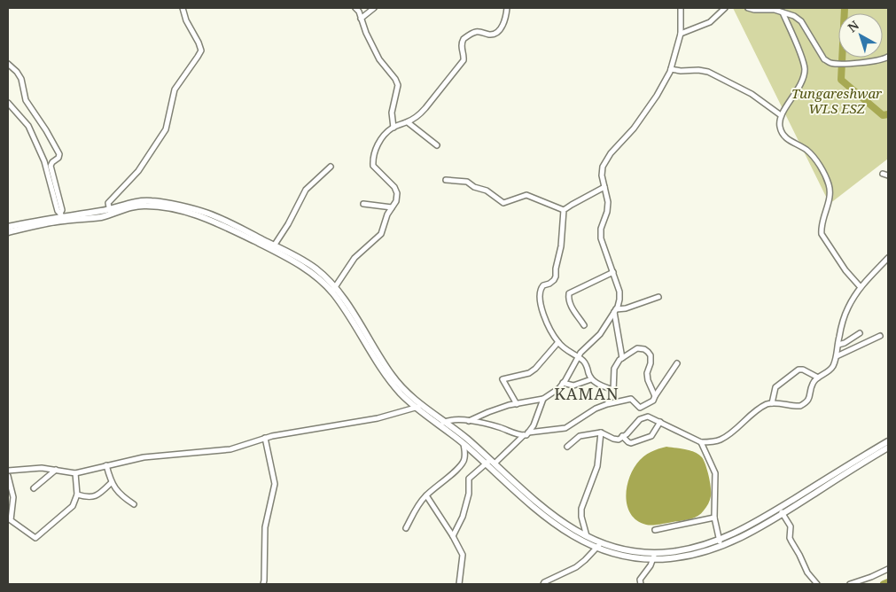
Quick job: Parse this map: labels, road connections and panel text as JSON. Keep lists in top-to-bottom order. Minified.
{"districts":["KAMAN"],"parks":["Tungareshwar WLS ESZ"],"north":"top left"}
